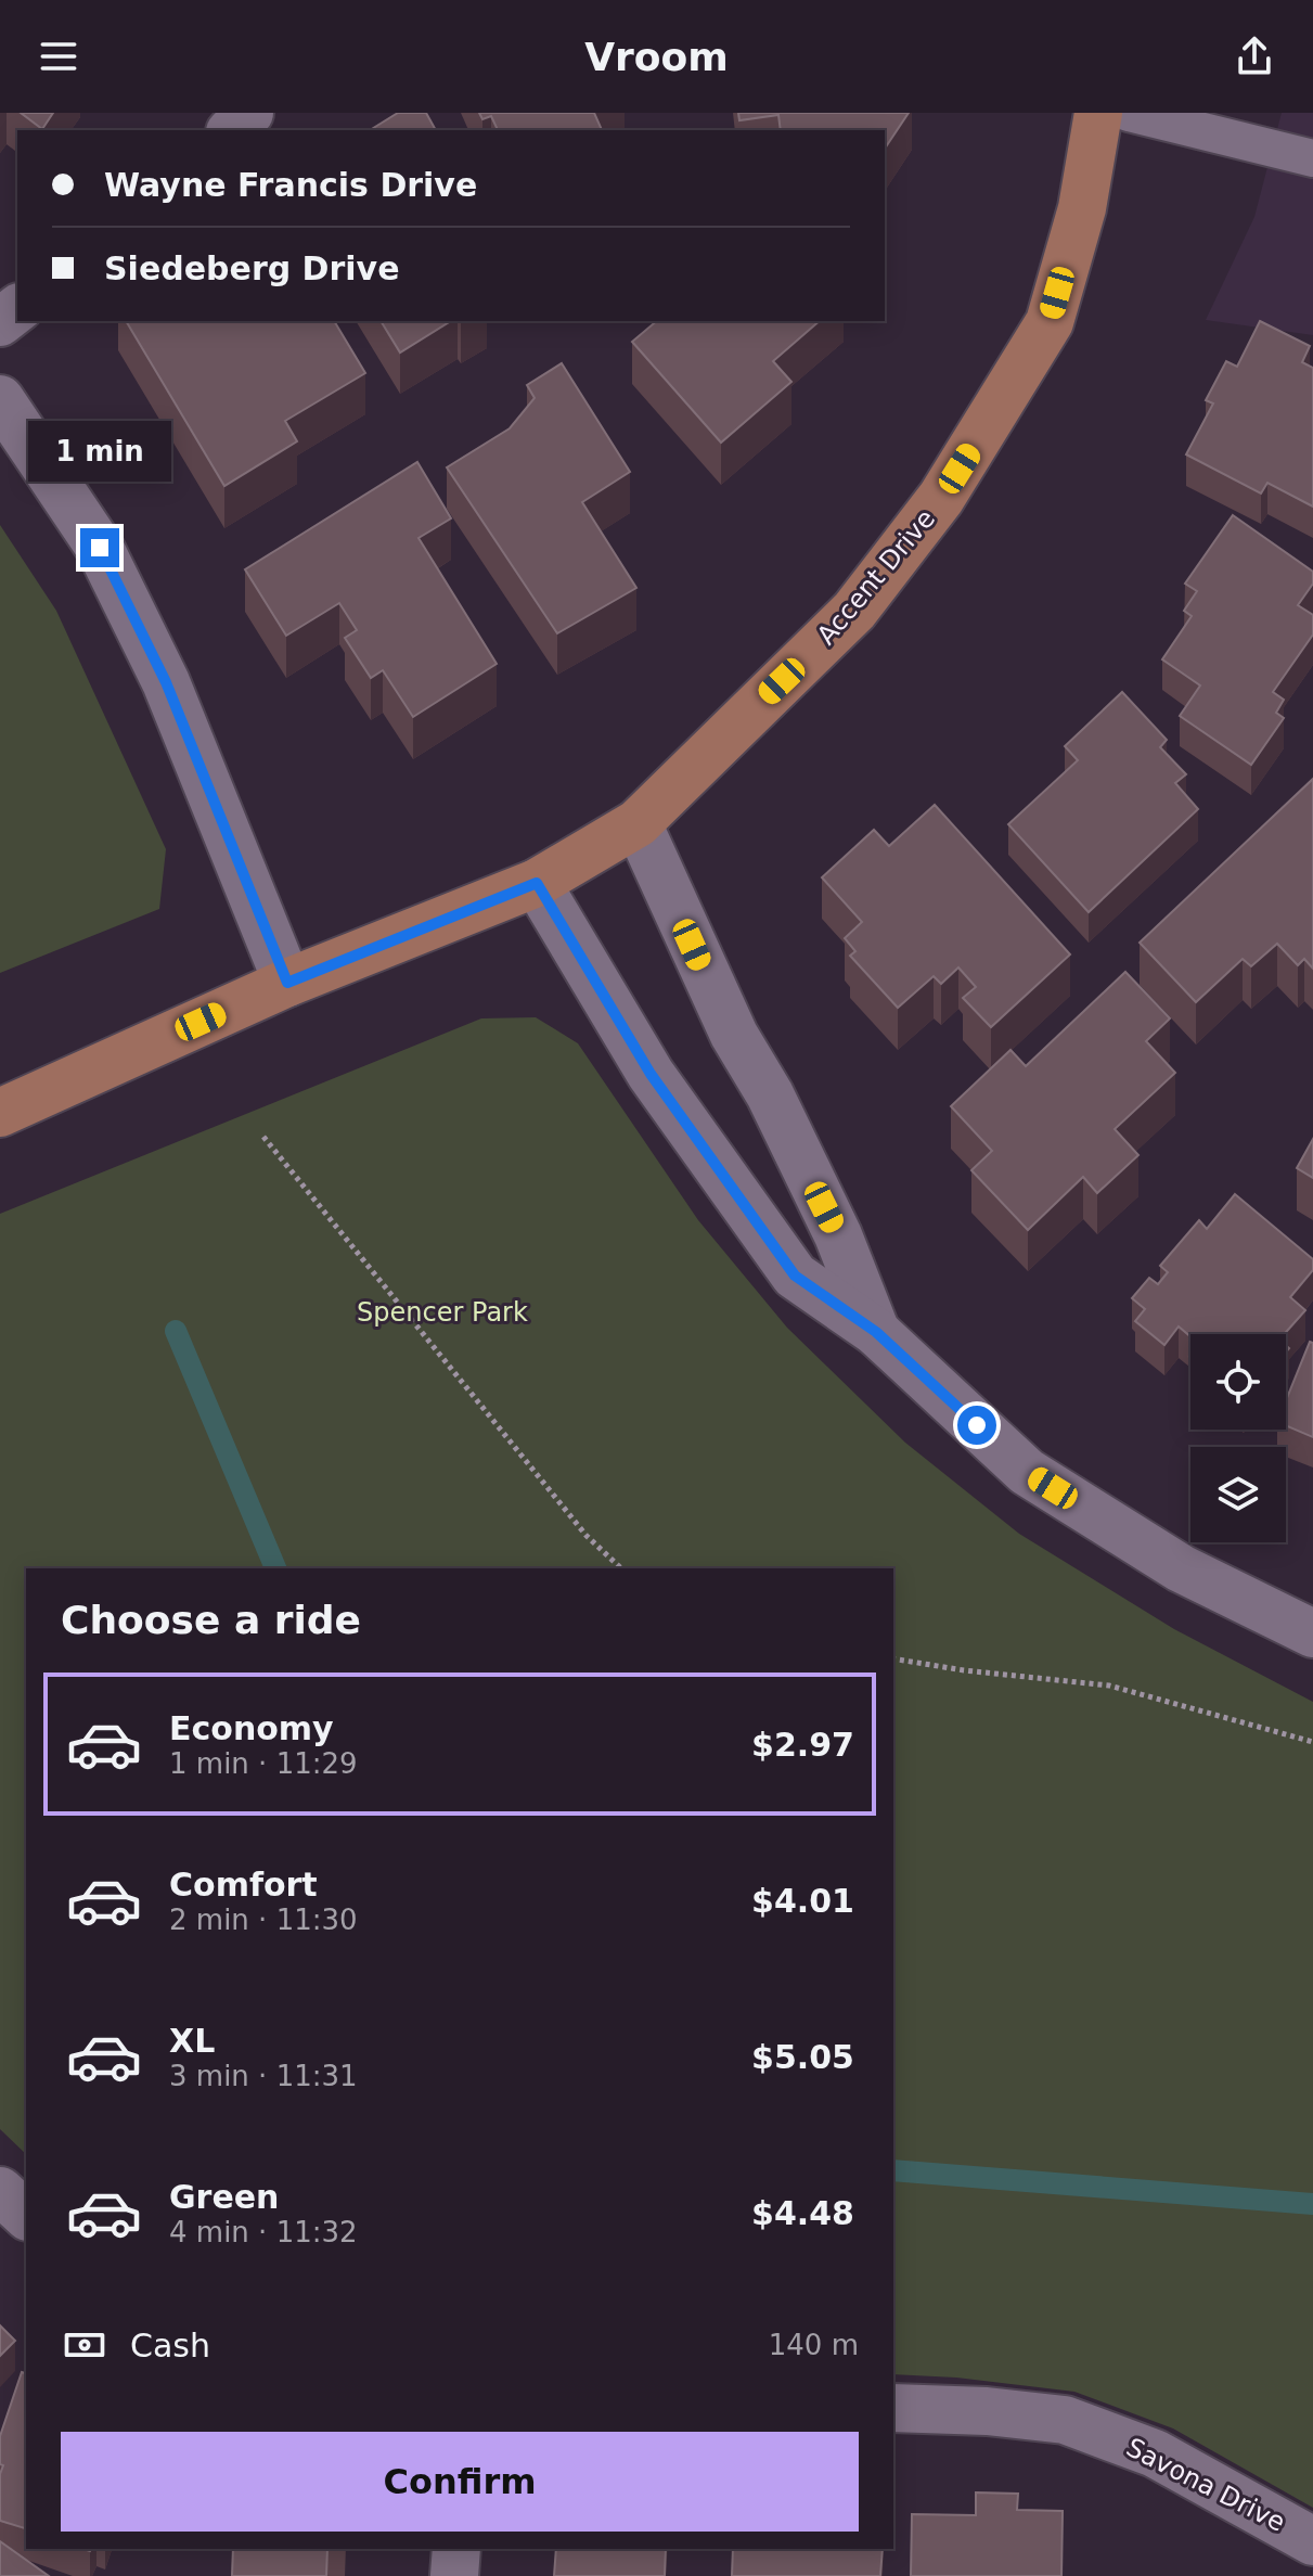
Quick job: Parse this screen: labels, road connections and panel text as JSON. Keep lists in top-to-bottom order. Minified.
{"streets":{"main road":["Accent Drive"],"street":["Savona Drive"]},"parks":["Spencer Park"],"page":{"header":"Vroom","banner":["Wayne Francis Drive","Siedeberg Drive"],"bubble":"1 min","heading":"Choose a ride","list":[{"name":"Economy","note":"1 min · 11:29","value":"$2.97"},{"name":"Comfort","note":"2 min · 11:30","value":"$4.01"},{"name":"XL","note":"3 min · 11:31","value":"$5.05"},{"name":"Green","note":"4 min · 11:32","value":"$4.48"}],"pay":["Cash","140 m"],"buttons":"Confirm"}}
